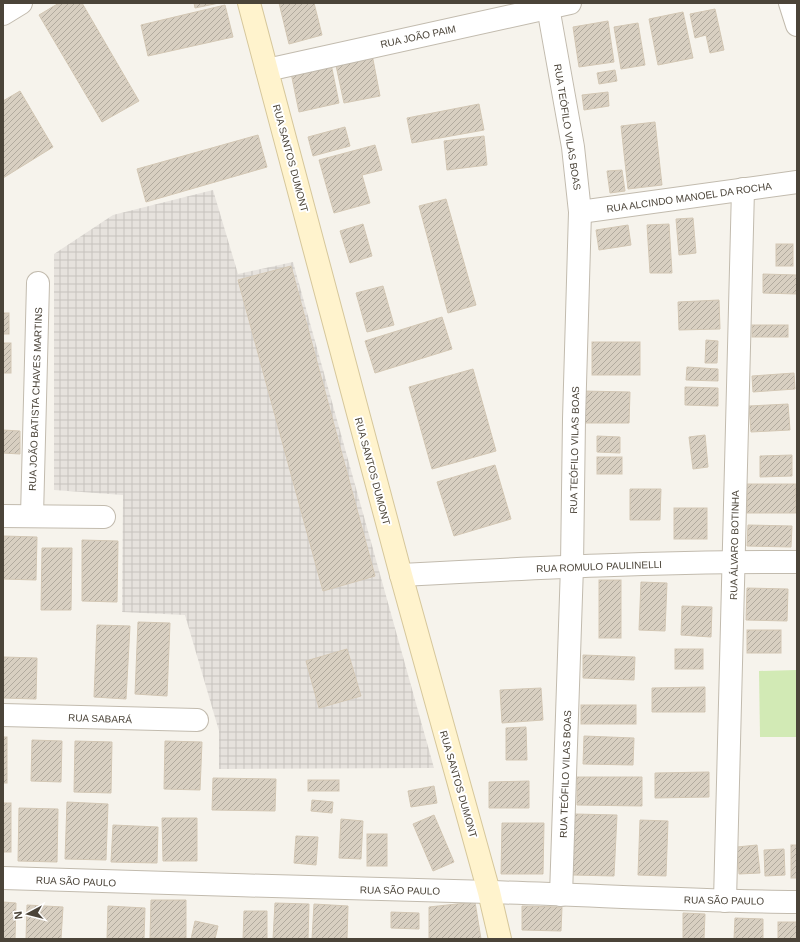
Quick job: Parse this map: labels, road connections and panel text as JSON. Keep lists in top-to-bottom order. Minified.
{"streets":{"main road":["RUA SANTOS DUMONT"],"street":["RUA JOÃO PAIM","RUA TEÓFILO VILAS BOAS","RUA ALCINDO MANOEL DA ROCHA","RUA JOÃO BATISTA CHAVES MARTINS","RUA ÁLVARO BOTINHA","RUA ROMULO PAULINELLI","RUA SABARÁ","RUA SÃO PAULO"]},"crossings":[["RUA JOÃO PAIM","RUA TEÓFILO VILAS BOAS"],["RUA JOÃO PAIM","RUA SANTOS DUMONT"],["RUA TEÓFILO VILAS BOAS","RUA ALCINDO MANOEL DA ROCHA"],["RUA TEÓFILO VILAS BOAS","RUA ROMULO PAULINELLI"],["RUA TEÓFILO VILAS BOAS","RUA SÃO PAULO"],["RUA SANTOS DUMONT","RUA ROMULO PAULINELLI"],["RUA SANTOS DUMONT","RUA SÃO PAULO"],["RUA ALCINDO MANOEL DA ROCHA","RUA ÁLVARO BOTINHA"],["RUA ÁLVARO BOTINHA","RUA ROMULO PAULINELLI"],["RUA ÁLVARO BOTINHA","RUA SÃO PAULO"]],"north":"left"}
